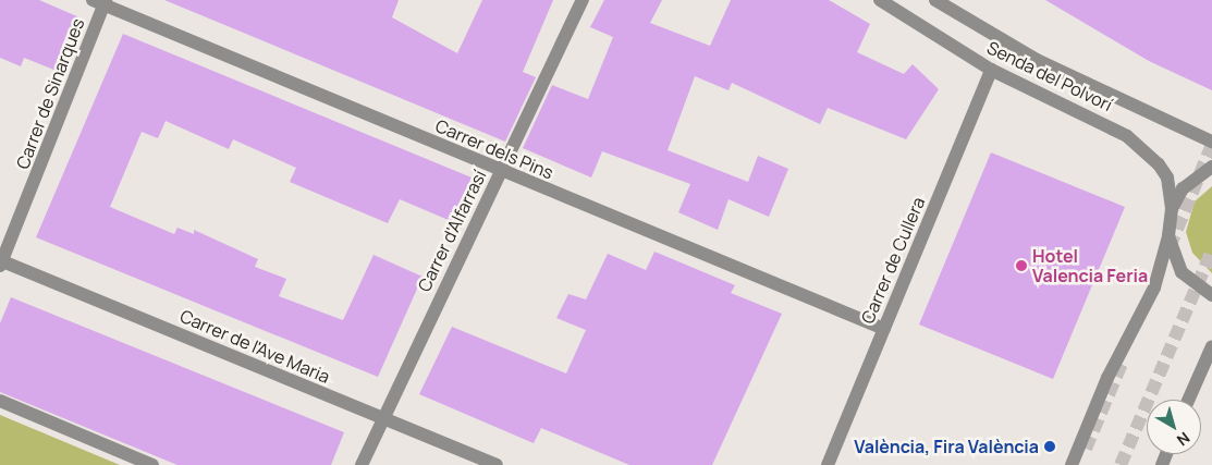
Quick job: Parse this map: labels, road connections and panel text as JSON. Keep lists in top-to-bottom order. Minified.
{"streets":{"street":["Senda del Polvorí","Carrer de Sinarques","Carrer dels Pins","Carrer d'Alfarrasí","Carrer de Cullera","Carrer de l'Ave Maria"]},"crossings":[["Senda del Polvorí","Carrer de Cullera"],["Carrer de Sinarques","Carrer dels Pins"],["Carrer de Sinarques","Carrer de l'Ave Maria"],["Carrer dels Pins","Carrer d'Alfarrasí"],["Carrer dels Pins","Carrer de Cullera"],["Carrer d'Alfarrasí","Carrer de l'Ave Maria"]],"places":["Hotel Valencia Feria","València, Fira València"],"north":"bottom right"}
